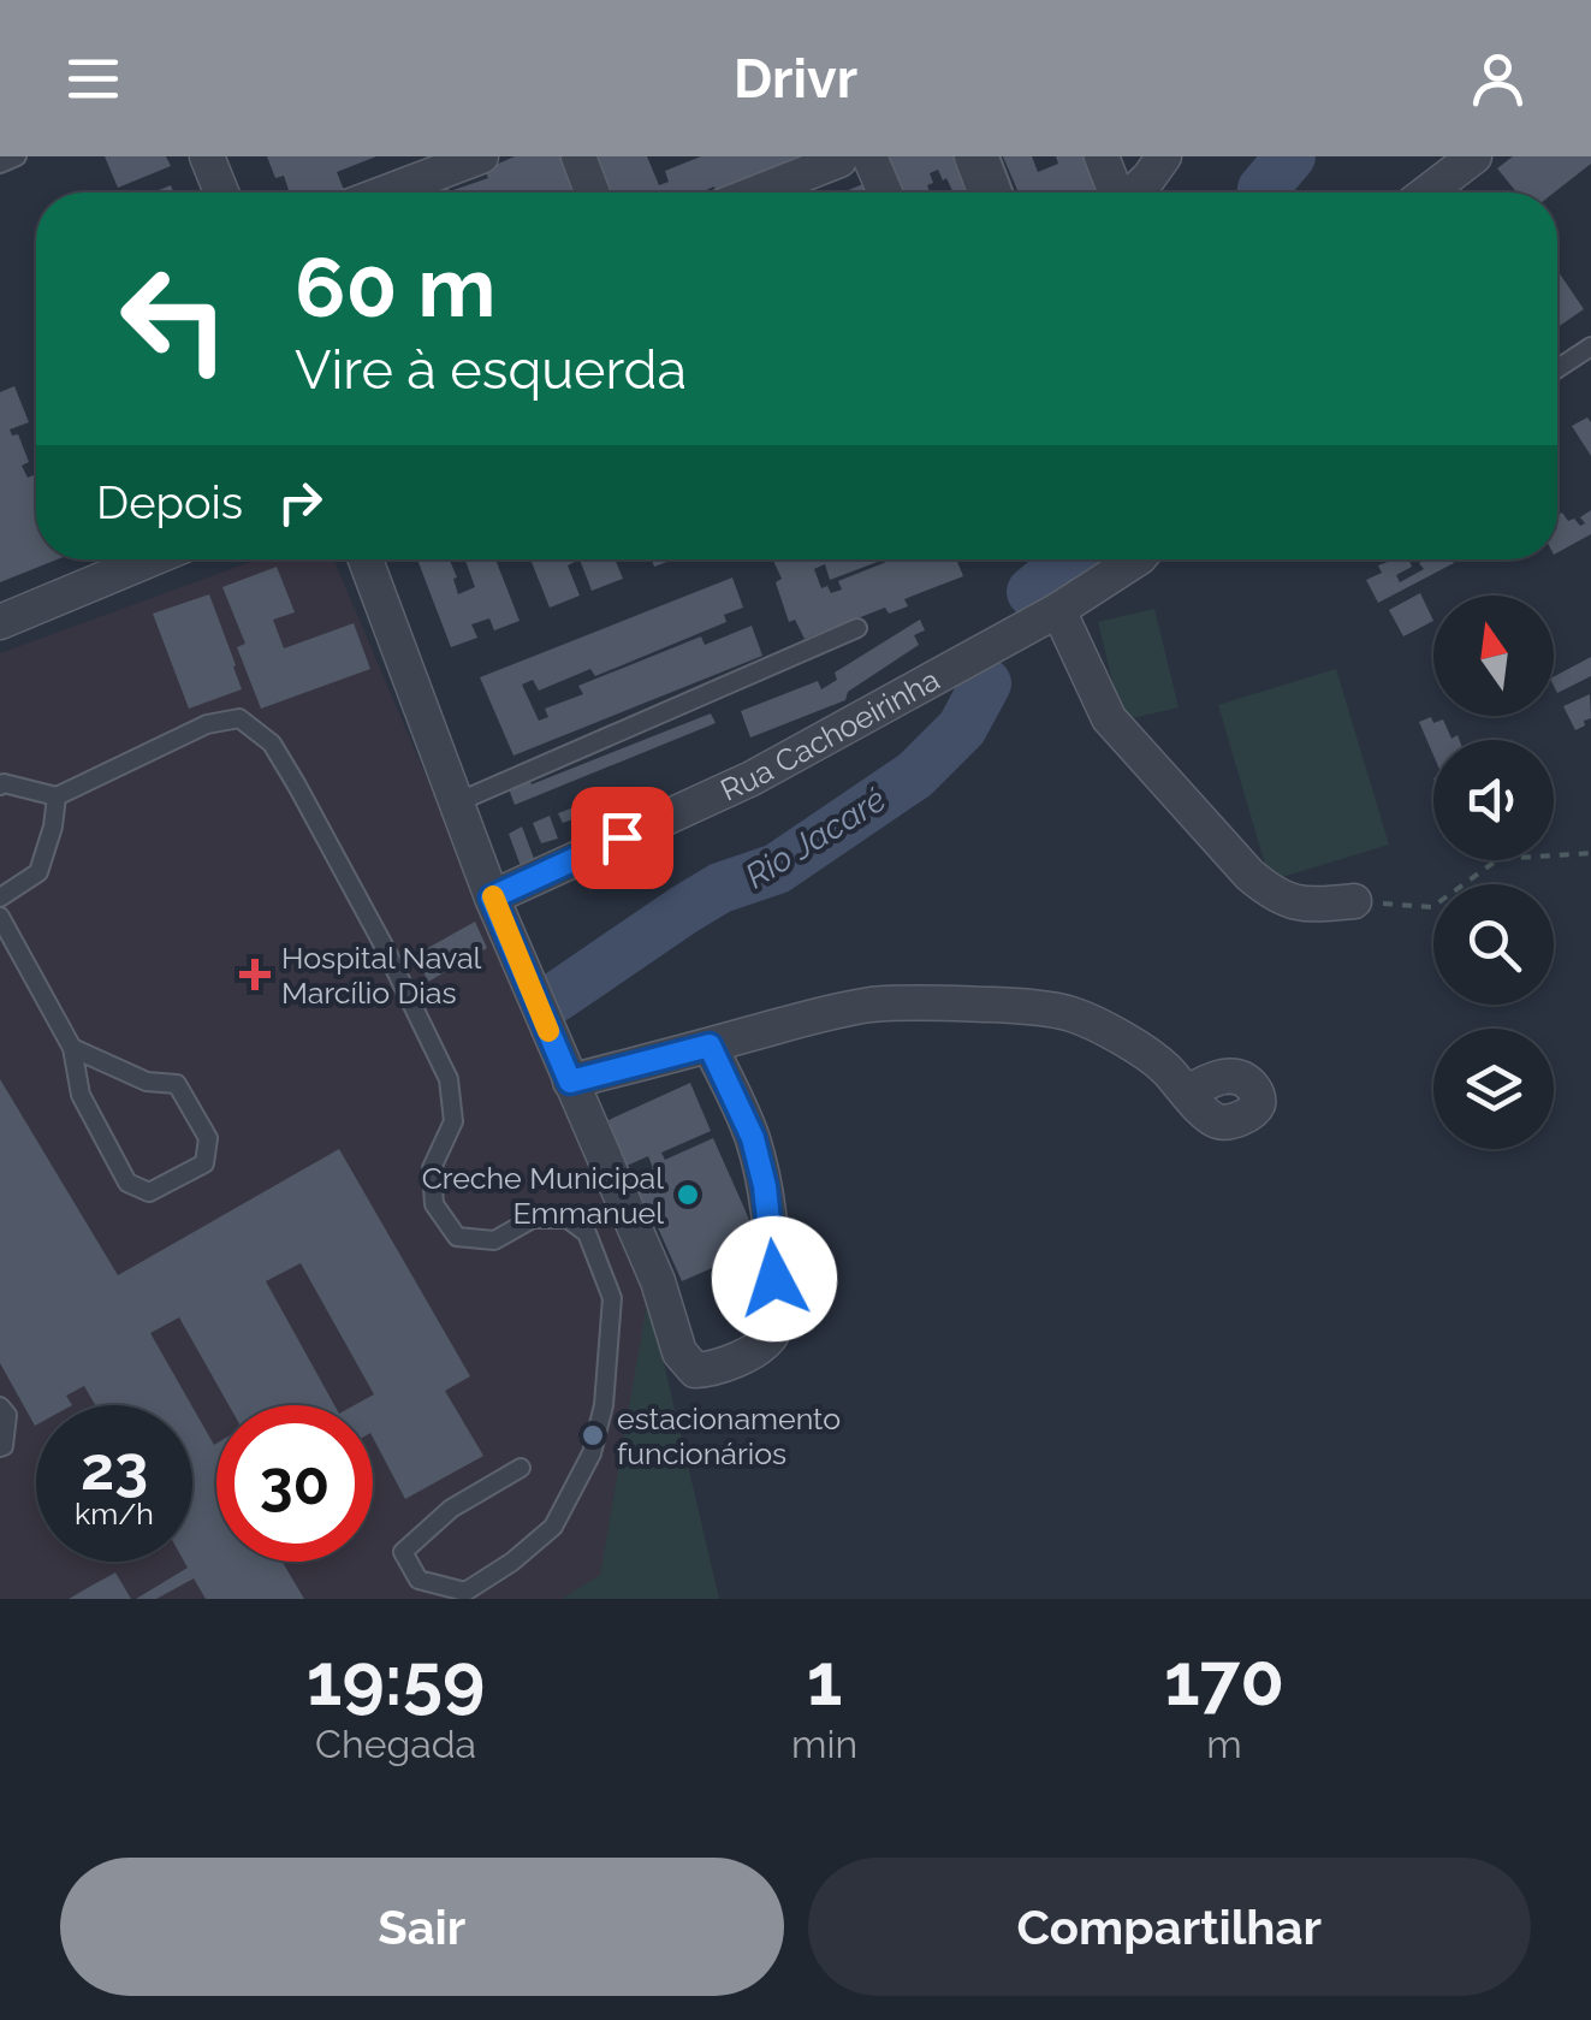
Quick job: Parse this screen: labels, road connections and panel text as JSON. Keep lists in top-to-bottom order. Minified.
{"streets":{"street":["Rua Cachoeirinha"]},"water":["Rio Jacaré"],"places":{"health":["Hospital Naval Marcílio Dias"],"other":["Creche Municipal Emmanuel","estacionamento funcionários"]},"north":"top","page":{"header":"Drivr","turn":["60 m","Vire à esquerda"],"then":"Depois","speed":"23 km/h","limit":"30","eta":["19:59","Chegada","1","min","170","m"],"buttons":["Sair","Compartilhar"]}}
